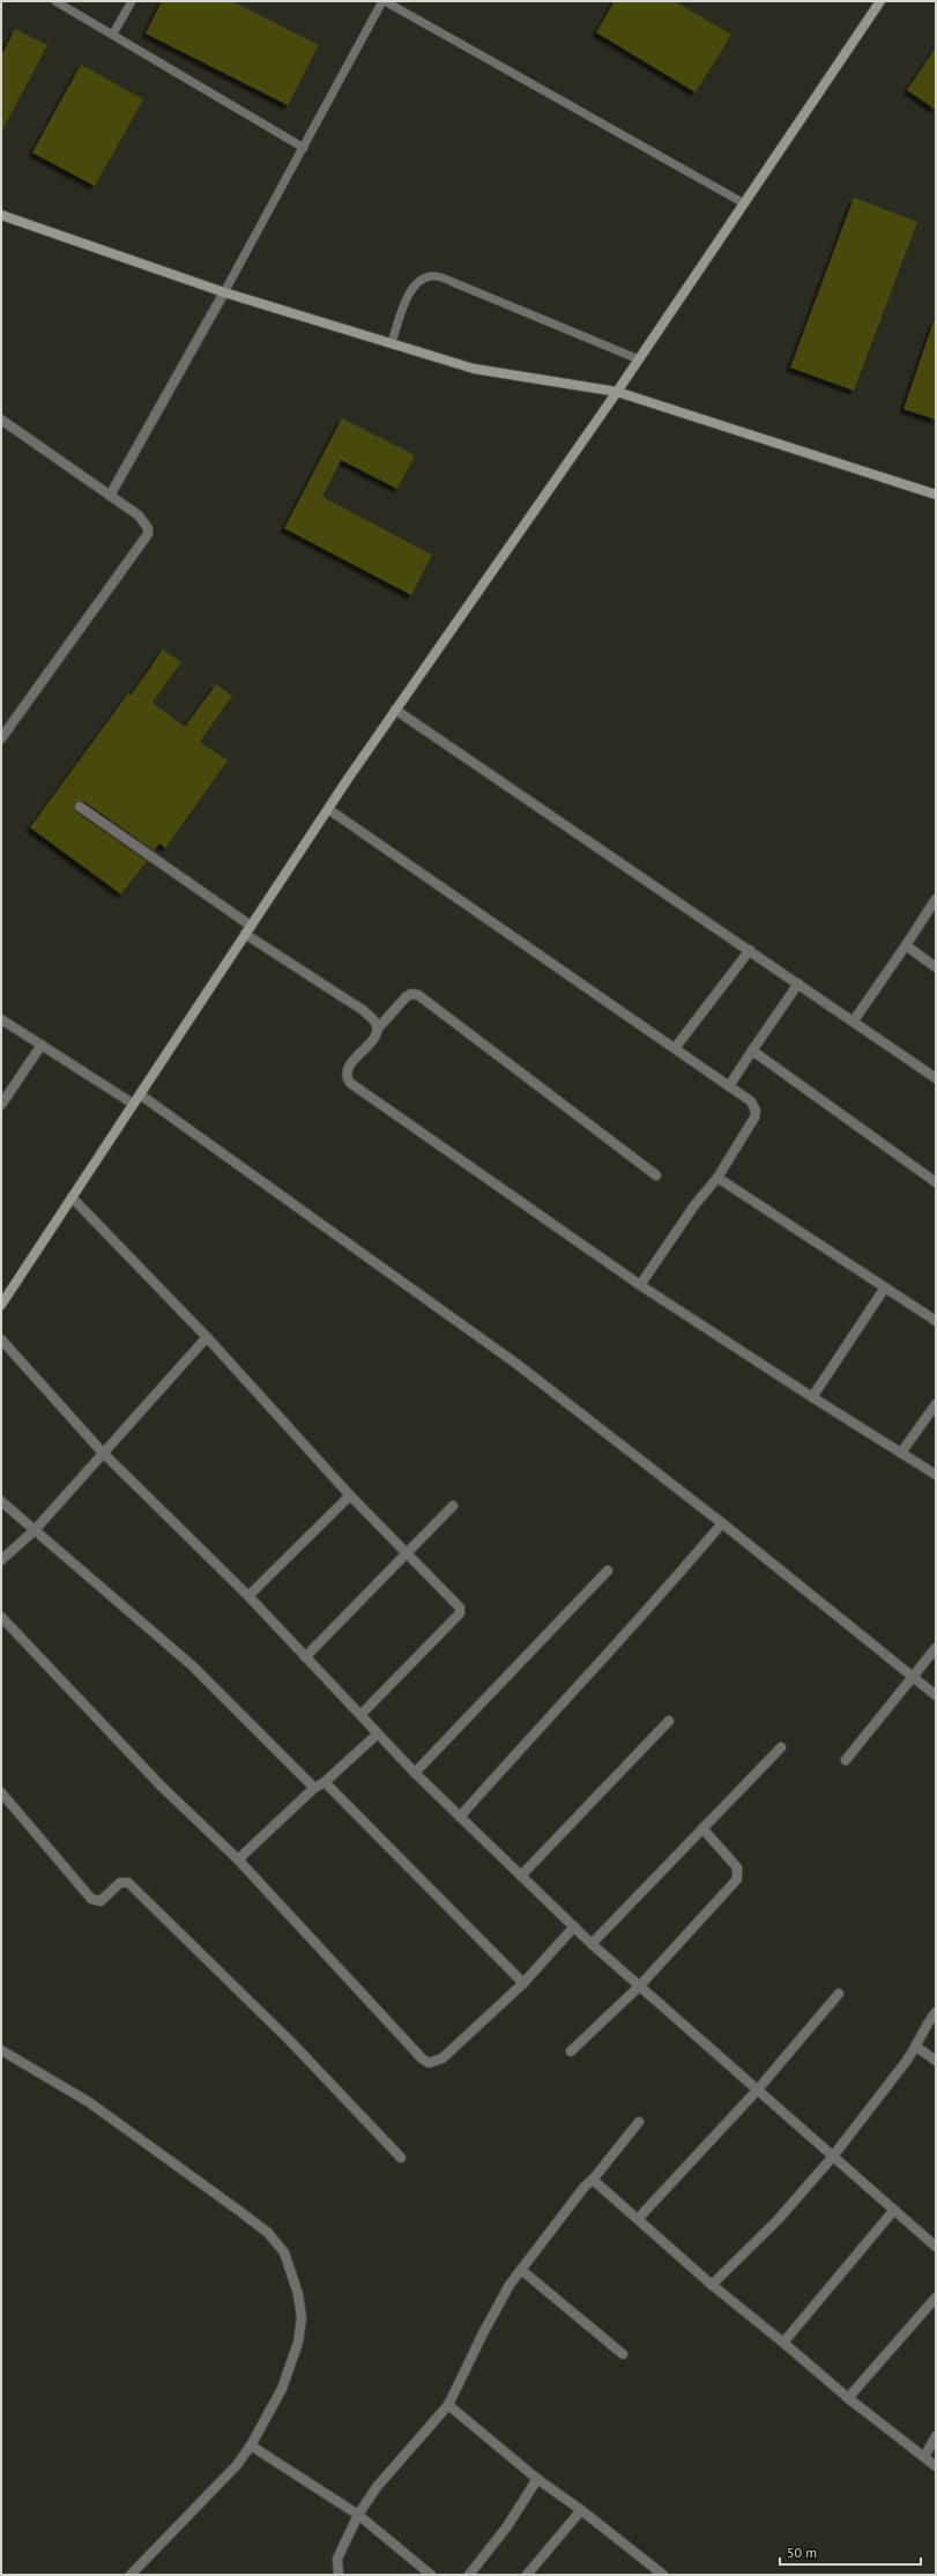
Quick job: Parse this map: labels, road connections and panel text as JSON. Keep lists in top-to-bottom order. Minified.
{"scale_bar":"50 m"}
